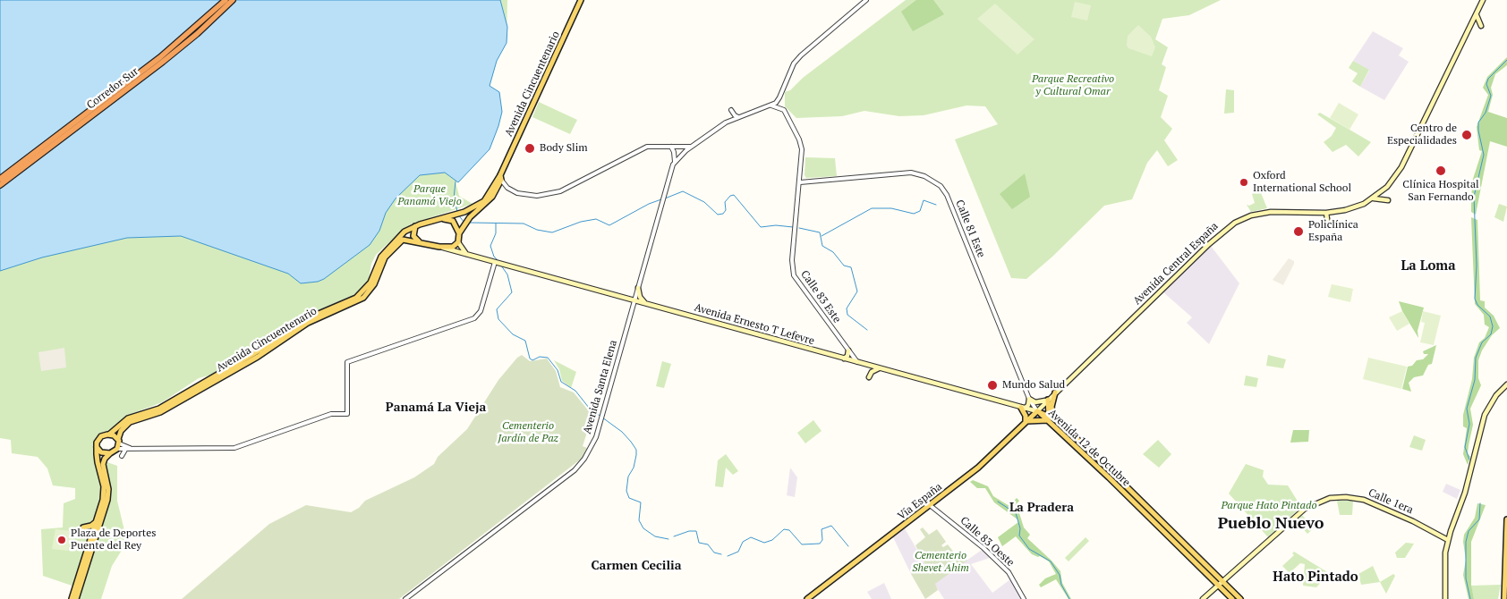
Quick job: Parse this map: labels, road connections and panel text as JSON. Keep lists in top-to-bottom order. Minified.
{"streets":{"highway":["Corredor Sur"],"main road":["Avenida Cincuentenario","Avenida Central España","Avenida Ernesto T Lefevre","Avenida 12 de Octubre","Vía España","Calle 1era"],"street":["Calle 81 Este","Calle 83 Este","Avenida Santa Elena","Calle 83 Oeste"]},"crossings":[["Avenida Cincuentenario","Avenida Ernesto T Lefevre"],["Calle 81 Este","Avenida Central España"],["Calle 81 Este","Calle 83 Este"],["Calle 81 Este","Avenida Ernesto T Lefevre"],["Calle 81 Este","Avenida 12 de Octubre"],["Calle 81 Este","Vía España"],["Avenida Central España","Avenida Ernesto T Lefevre"],["Avenida Central España","Avenida 12 de Octubre"],["Avenida Central España","Vía España"],["Calle 83 Este","Avenida Ernesto T Lefevre"],["Avenida Ernesto T Lefevre","Avenida Santa Elena"],["Avenida Ernesto T Lefevre","Avenida 12 de Octubre"],["Avenida Ernesto T Lefevre","Vía España"],["Avenida 12 de Octubre","Vía España"],["Avenida 12 de Octubre","Calle 1era"],["Vía España","Calle 83 Oeste"]],"districts":["La Loma","Panamá La Vieja","La Pradera","Pueblo Nuevo","Carmen Cecilia","Hato Pintado"],"parks":["Parque Recreativo y Cultural Omar","Parque Panamá Viejo","Cementerio Jardín de Paz","Parque Hato Pintado","Cementerio Shevet Ahim"],"places":["Centro de Especialidades","Body Slim","Clínica Hospital San Fernando","Oxford International School","Policlínica España","Mundo Salud","Plaza de Deportes Puente del Rey"]}
